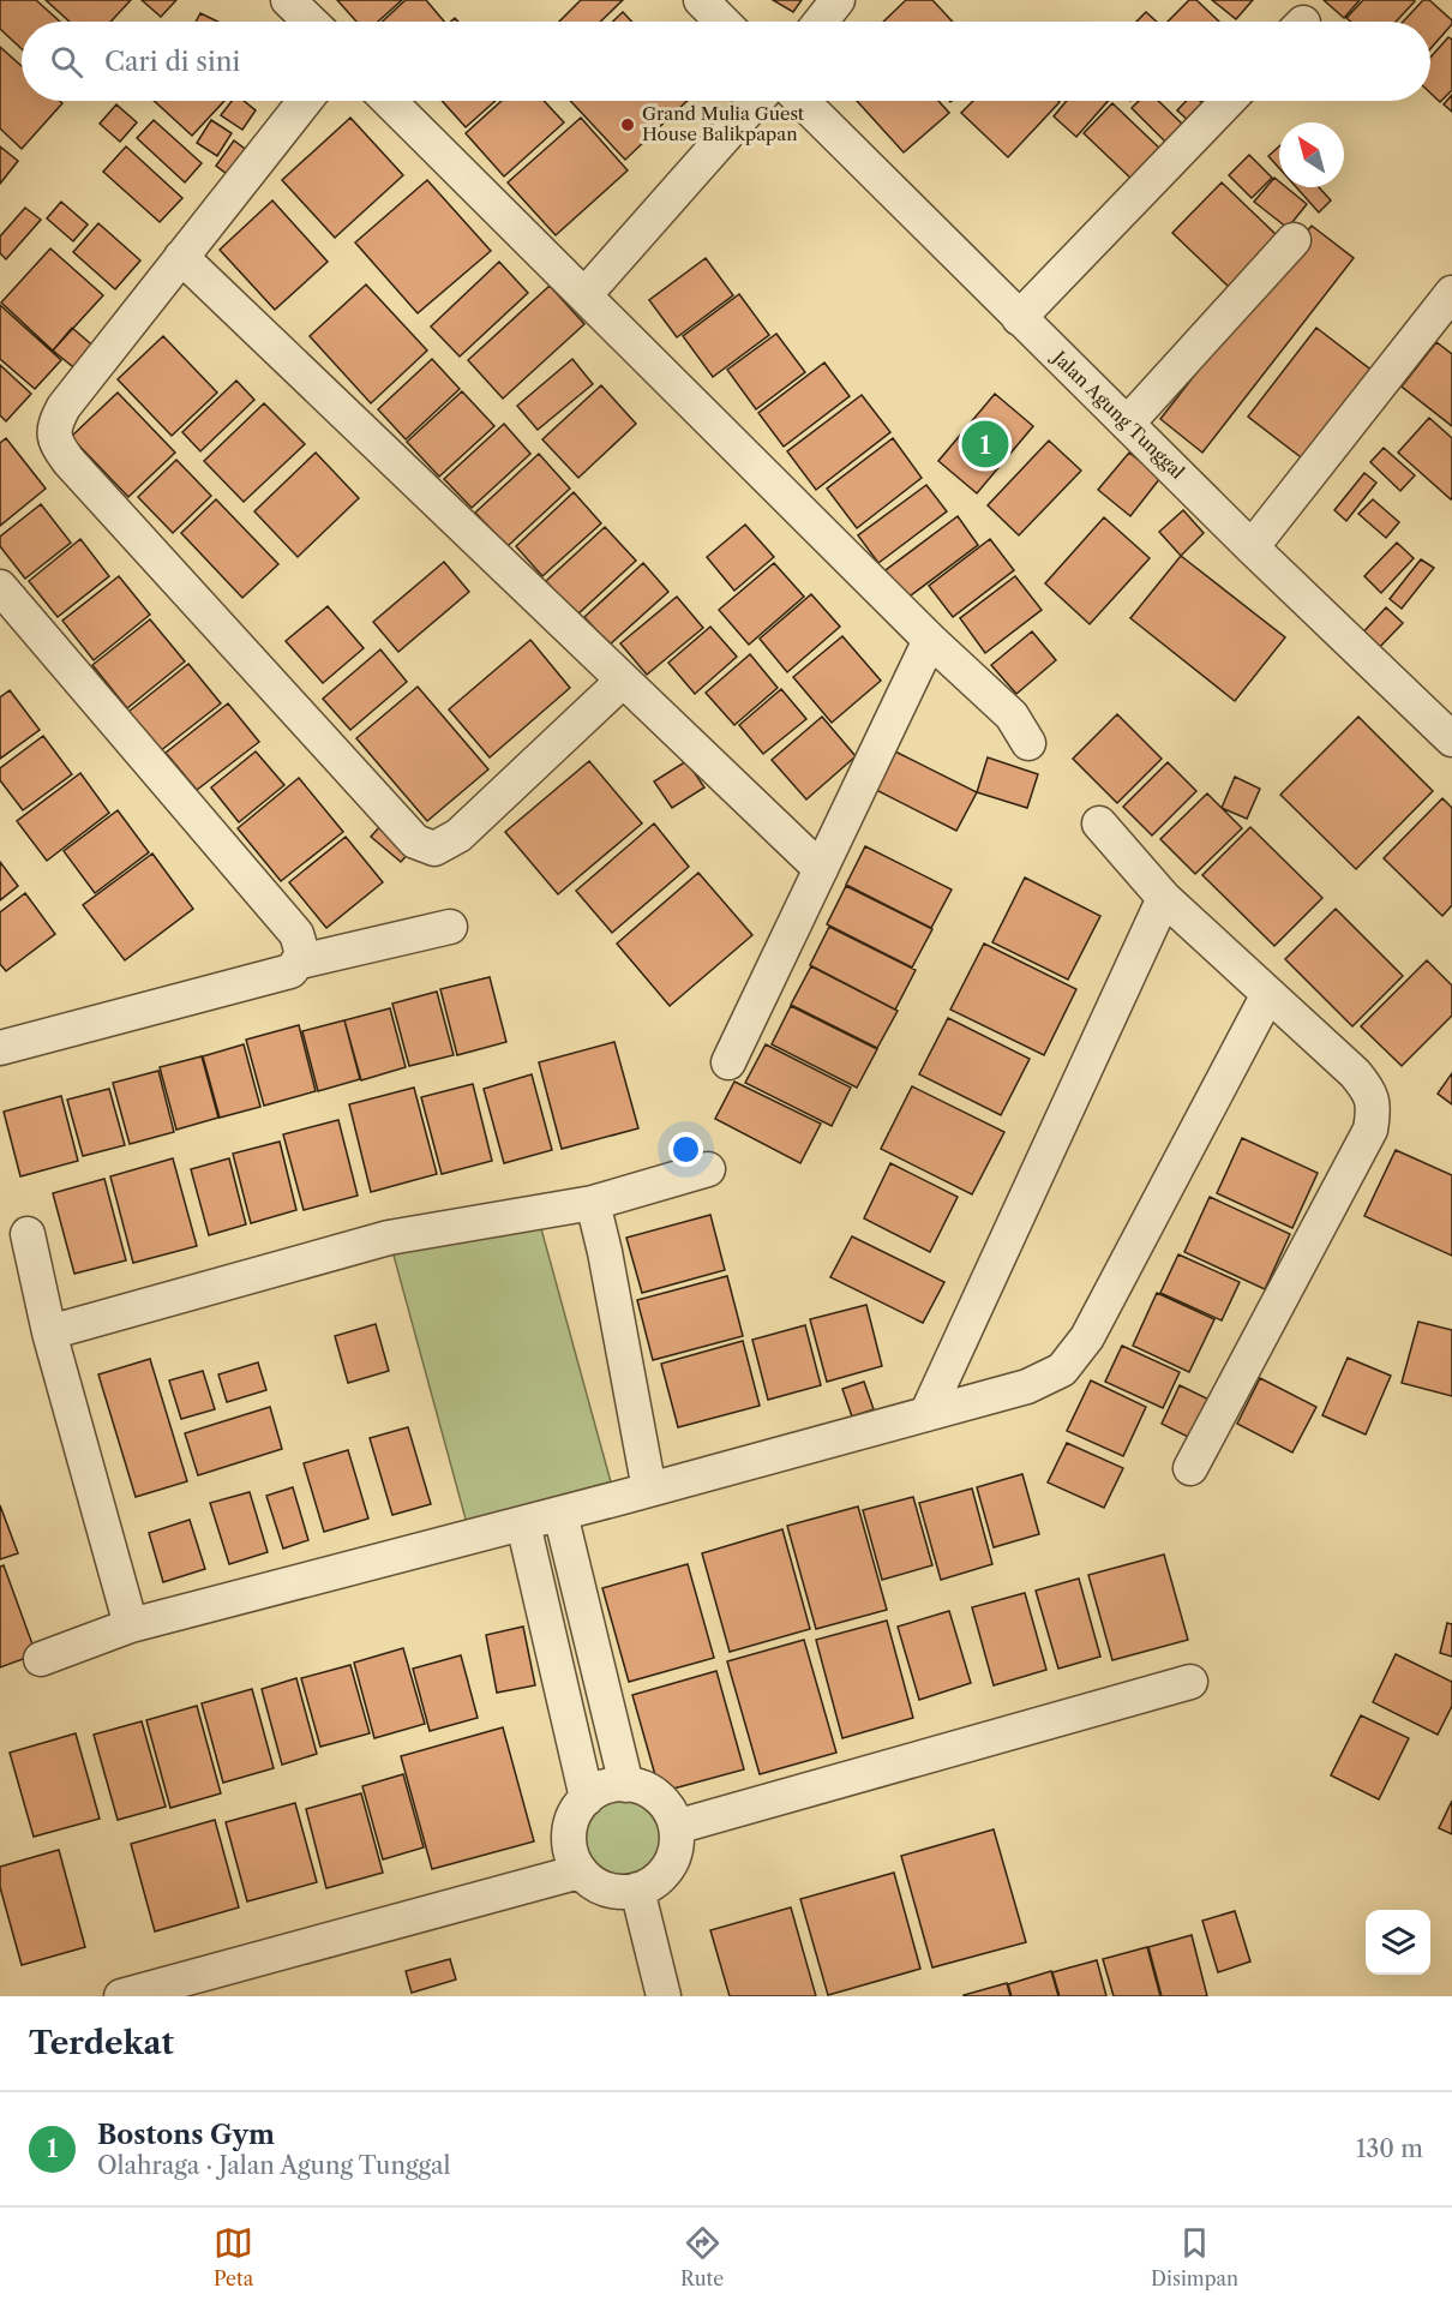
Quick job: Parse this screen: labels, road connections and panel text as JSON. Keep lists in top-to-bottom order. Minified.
{"streets":{"street":["Jalan Agung Tunggal"]},"places":["Grand Mulia Guest House Balikpapan"],"north":"top left","page":{"search":"Cari di sini","pins":"1","heading":"Terdekat","list":[{"mark":"1","name":"Bostons Gym","note":"Olahraga · Jalan Agung Tunggal","value":"130 m"}],"nav":["Peta","Rute","Disimpan"]}}
